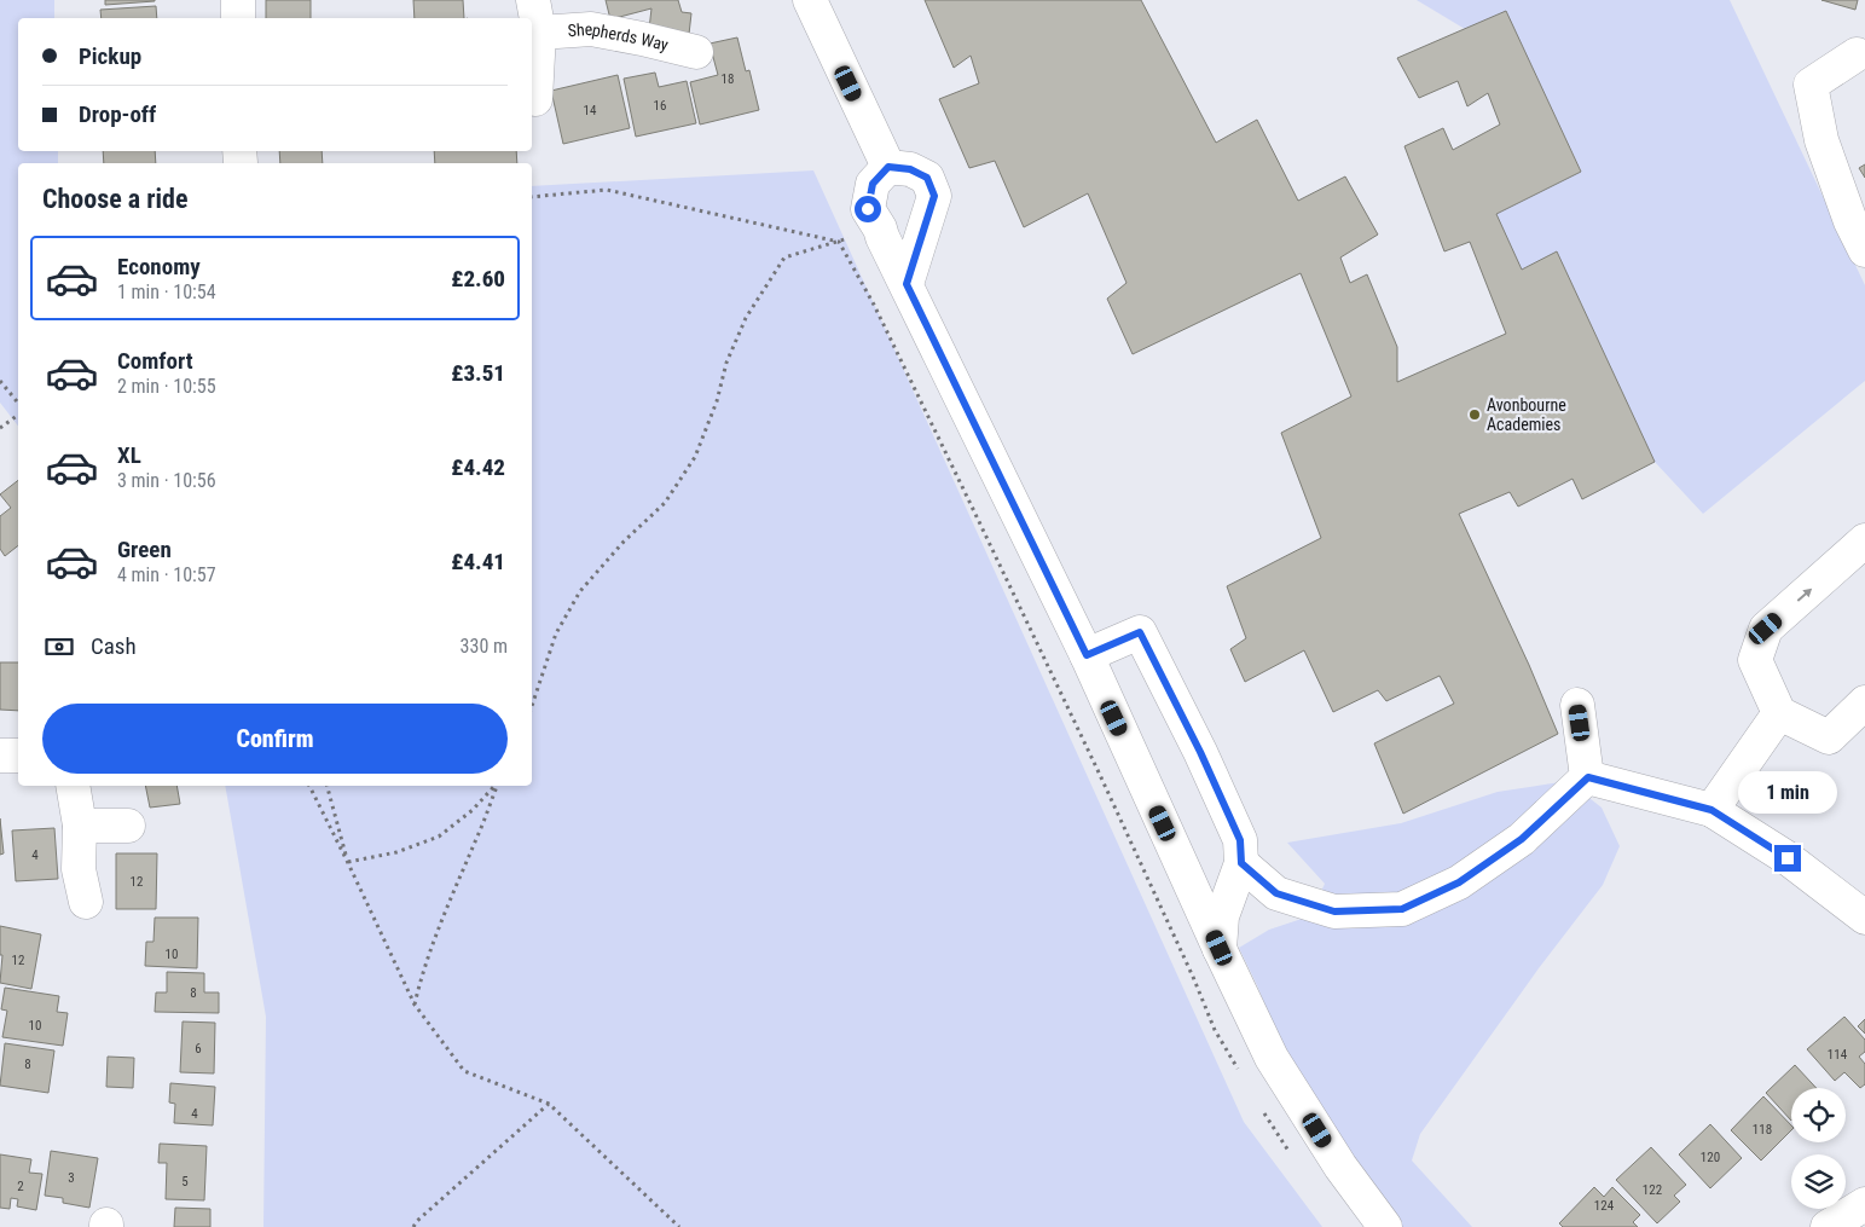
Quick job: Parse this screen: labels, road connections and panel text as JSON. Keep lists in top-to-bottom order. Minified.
{"streets":{"street":["Shepherds Way"]},"places":["Avonbourne Academies"],"house_numbers":["18","16","14","4","12","10","12","8","10","6","114","8","4","118","120","3","5","2","122","124"],"page":{"banner":["Pickup","Drop-off"],"heading":"Choose a ride","list":[{"name":"Economy","note":"1 min · 10:54","value":"£2.60"},{"name":"Comfort","note":"2 min · 10:55","value":"£3.51"},{"name":"XL","note":"3 min · 10:56","value":"£4.42"},{"name":"Green","note":"4 min · 10:57","value":"£4.41"}],"pay":["Cash","330 m"],"buttons":"Confirm","bubble":"1 min"}}
